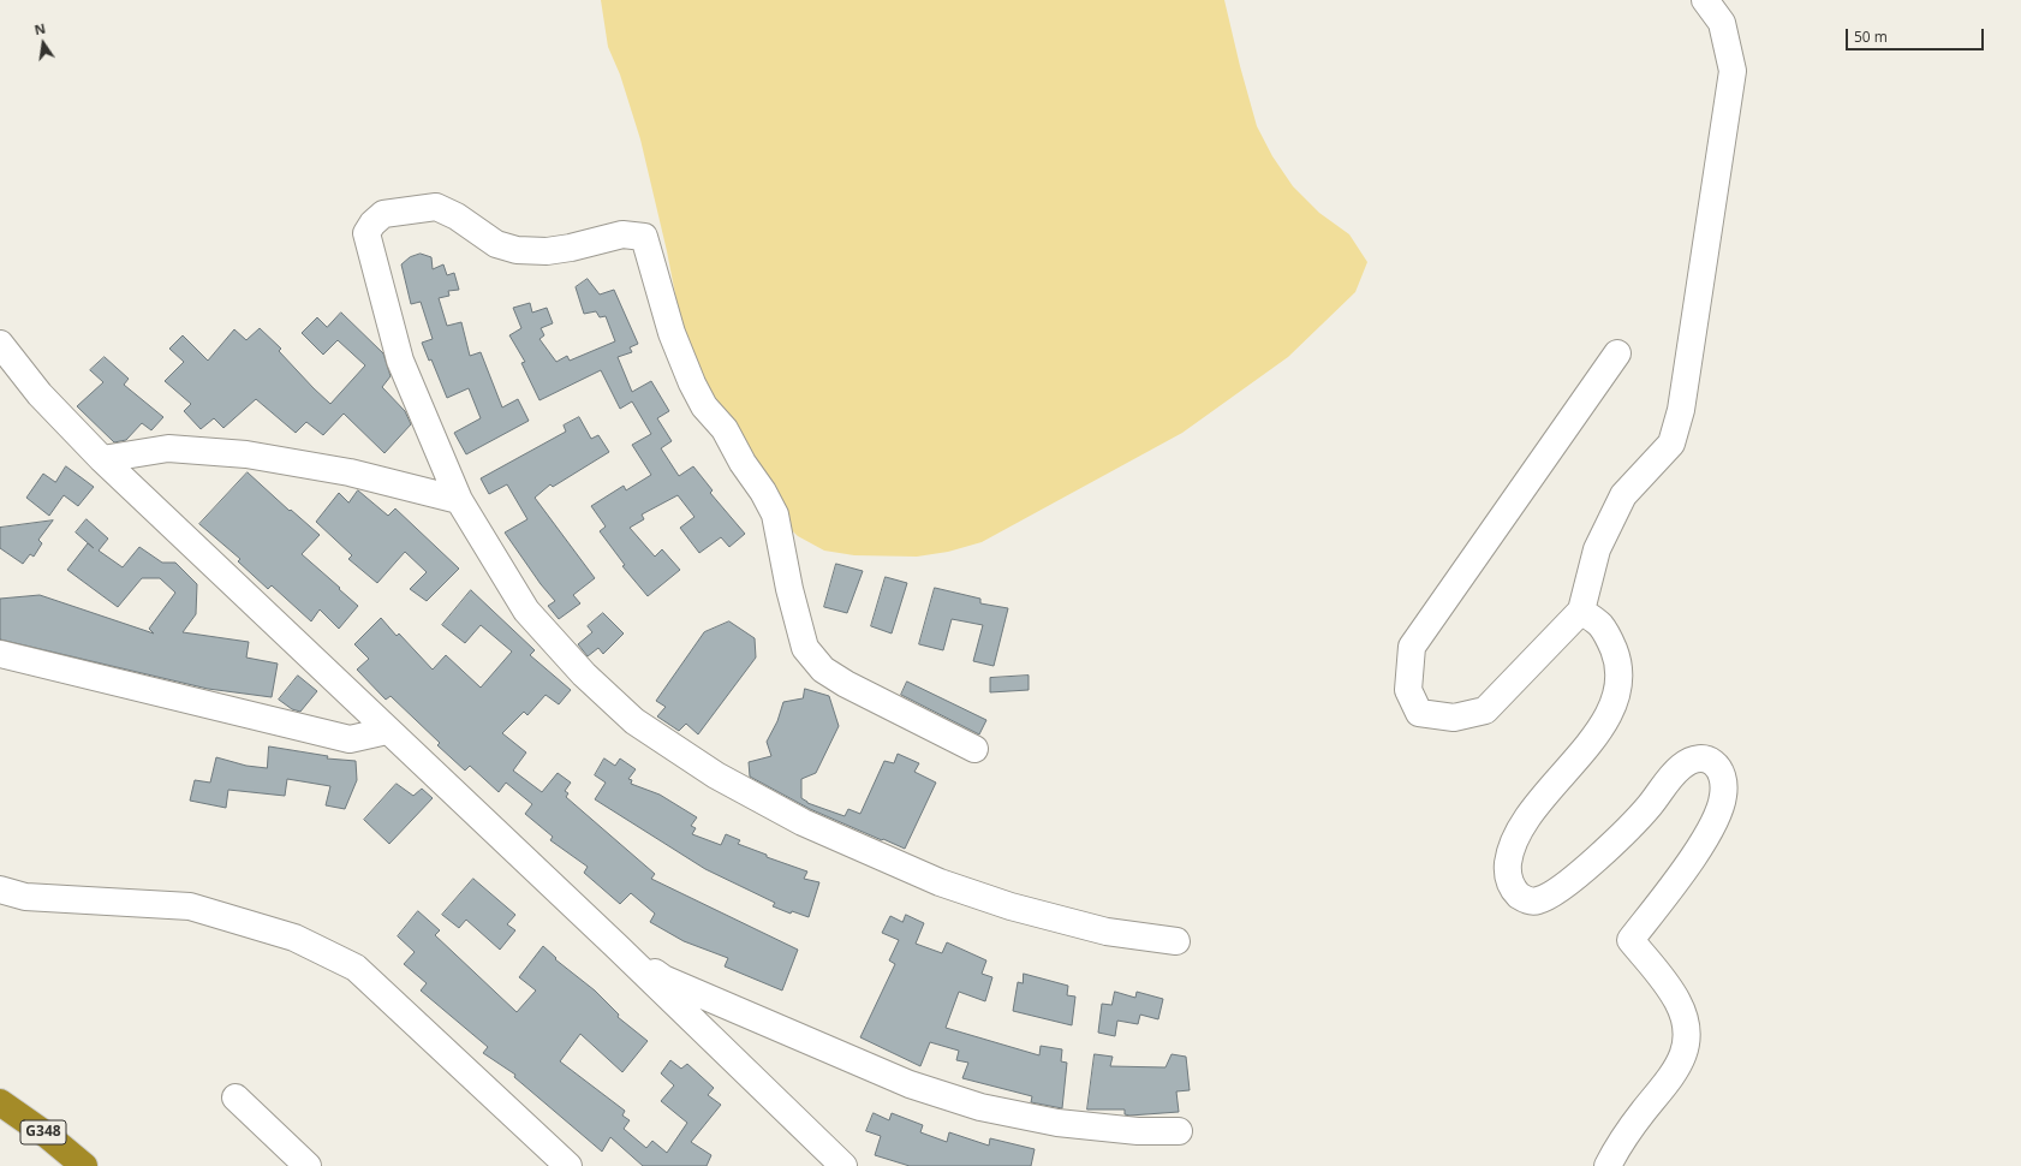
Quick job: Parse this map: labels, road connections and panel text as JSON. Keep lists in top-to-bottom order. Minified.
{"streets":{"highway":["G348"]},"scale_bar":"50 m","north":"top"}
